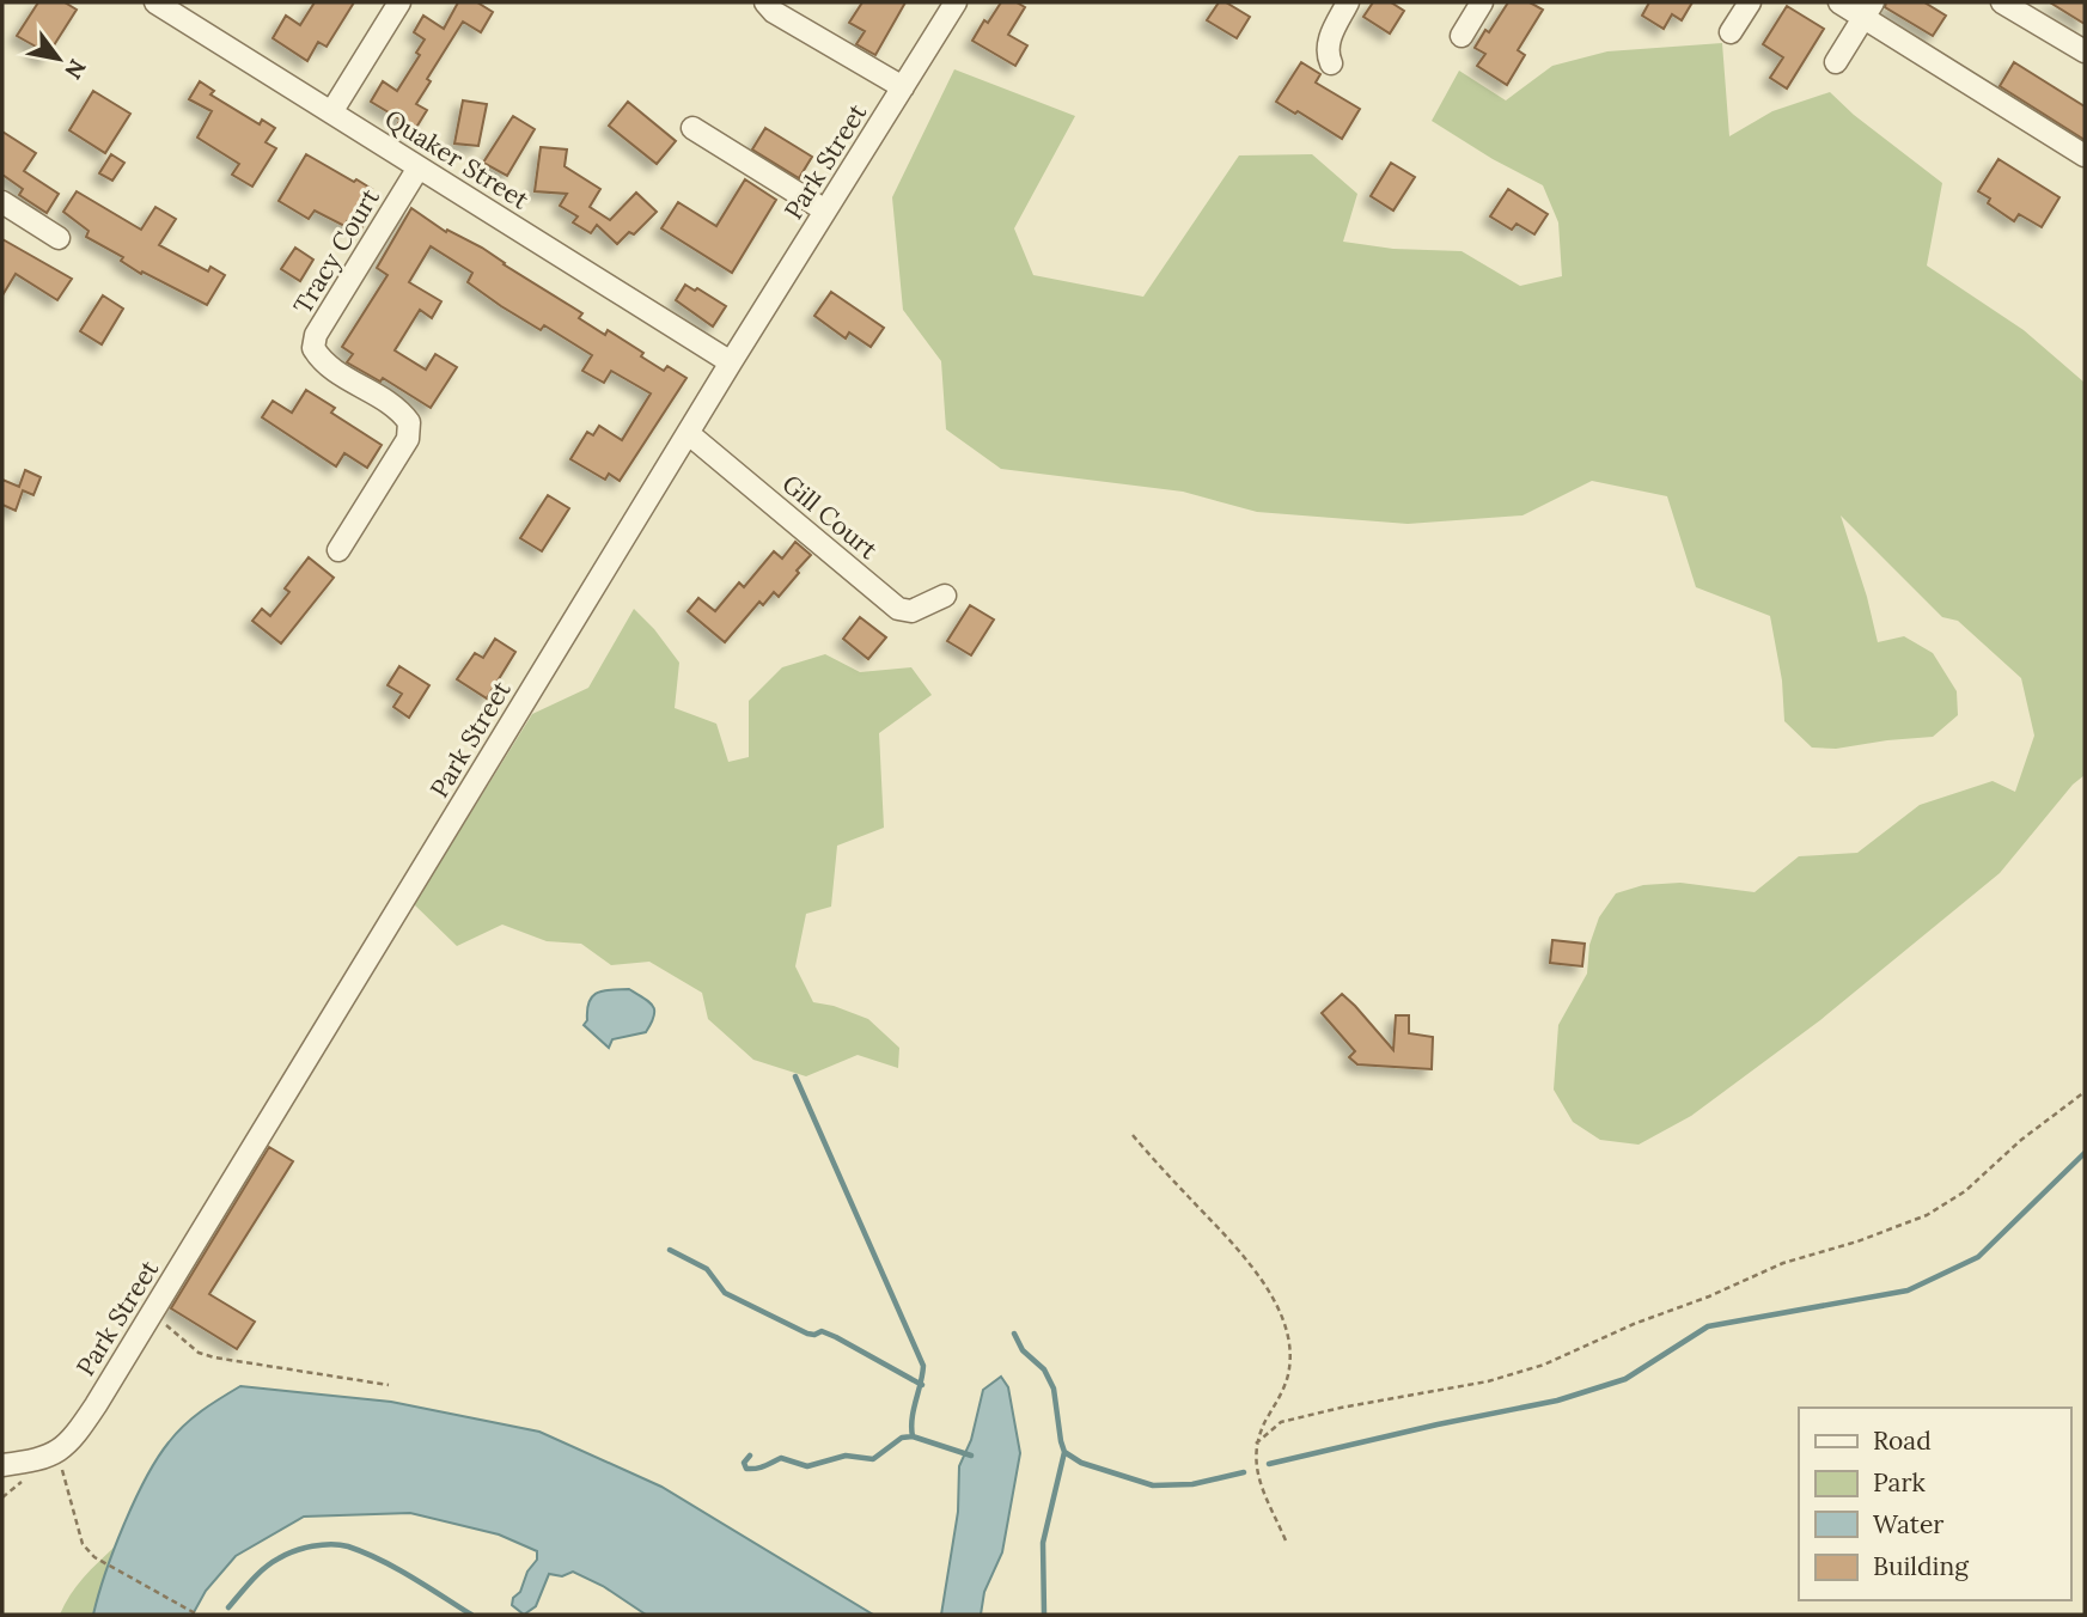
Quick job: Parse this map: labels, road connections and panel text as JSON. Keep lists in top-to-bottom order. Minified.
{"streets":{"street":["Quaker Street","Park Street","Tracy Court","Gill Court"]},"crossings":[["Quaker Street","Park Street"],["Quaker Street","Tracy Court"],["Park Street","Gill Court"]],"legend":["Road","Park","Water","Building"],"north":"bottom right"}
